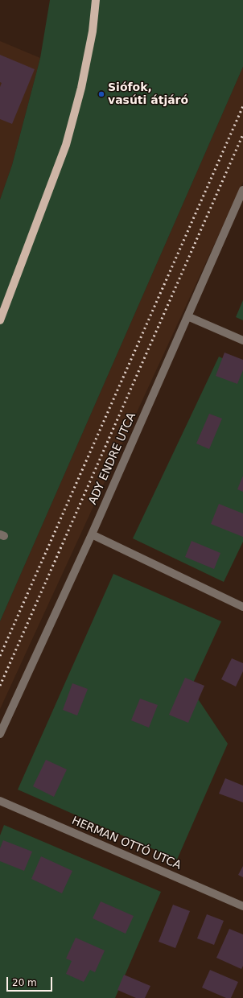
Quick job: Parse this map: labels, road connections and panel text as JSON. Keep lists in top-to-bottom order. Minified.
{"streets":{"street":["ADY ENDRE UTCA","HERMAN OTTÓ UTCA"]},"places":["Siófok, vasúti átjáró"],"scale_bar":"20 m"}
